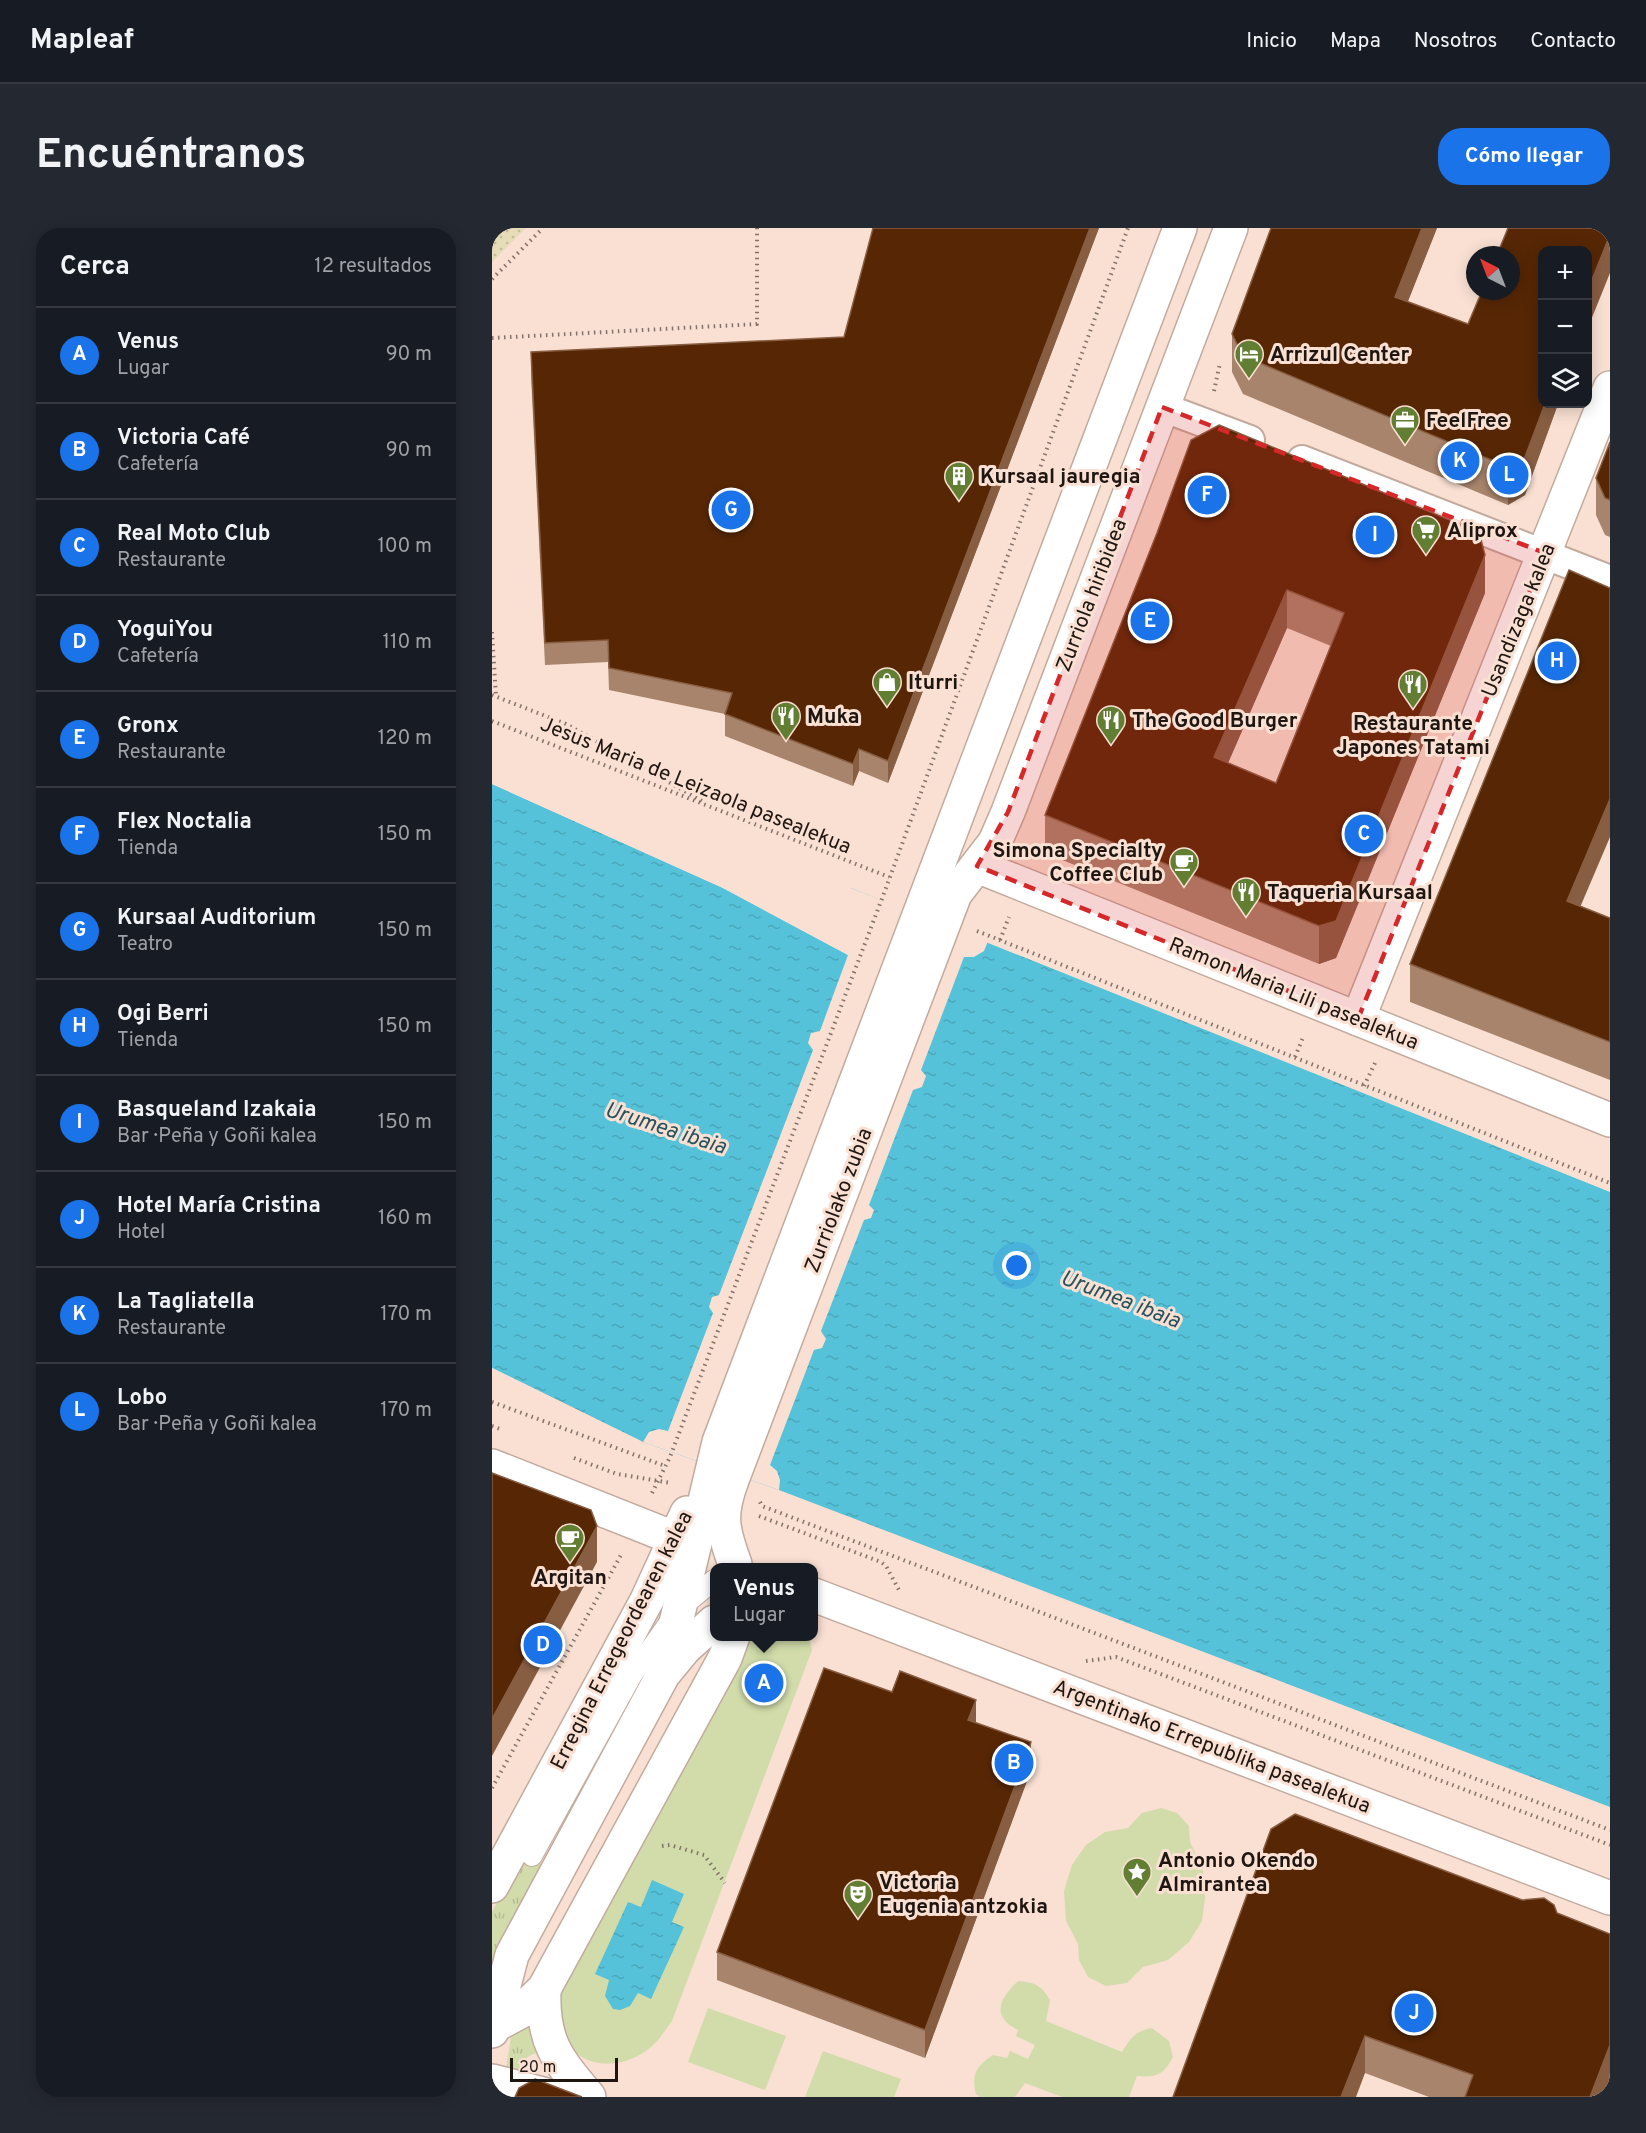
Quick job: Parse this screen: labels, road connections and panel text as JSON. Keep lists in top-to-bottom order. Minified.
{"streets":{"main road":["Zurriola hiribidea","Usandizaga kalea","Ramon Maria Lili pasealekua","Zurriolako zubia","Erregina Erregeordearen kalea","Argentinako Errepublika pasealekua"],"path":["Jesus Maria de Leizaola pasealekua"]},"crossings":[["Zurriola hiribidea","Ramon Maria Lili pasealekua"],["Zurriola hiribidea","Zurriolako zubia"],["Usandizaga kalea","Ramon Maria Lili pasealekua"],["Zurriolako zubia","Erregina Erregeordearen kalea"]],"water":["Urumea ibaia"],"places":{"hotel":["Arrizul Center"],"office":["FeelFree"],"building":["Kursaal jauregia"],"supermarket":["Aliprox"],"shop":["Iturri"],"restaurant":["Restaurante Japones Tatami","Muka","The Good Burger","Taqueria Kursaal"],"cafe":["Simona Specialty Coffee Club","Argitan"],"place":["Antonio Okendo Almirantea"],"theatre":["Victoria Eugenia antzokia"]},"scale_bar":"20 m","north":"top left","page":{"header":"Mapleaf","nav":["Inicio","Mapa","Nosotros","Contacto"],"buttons":"Cómo llegar","title":"Encuéntranos","heading":["Cerca","12 resultados"],"map_buttons":["+","−"],"list":[{"mark":"A","name":"Venus","note":"Lugar","value":"90 m"},{"mark":"B","name":"Victoria Café","note":"Cafetería","value":"90 m"},{"mark":"C","name":"Real Moto Club","note":"Restaurante","value":"100 m"},{"mark":"D","name":"YoguiYou","note":"Cafetería","value":"110 m"},{"mark":"E","name":"Gronx","note":"Restaurante","value":"120 m"},{"mark":"F","name":"Flex Noctalia","note":"Tienda","value":"150 m"},{"mark":"G","name":"Kursaal Auditorium","note":"Teatro","value":"150 m"},{"mark":"H","name":"Ogi Berri","note":"Tienda","value":"150 m"},{"mark":"I","name":"Basqueland Izakaia","note":"Bar · Peña y Goñi kalea","value":"150 m"},{"mark":"J","name":"Hotel María Cristina","note":"Hotel","value":"160 m"},{"mark":"K","name":"La Tagliatella","note":"Restaurante","value":"170 m"},{"mark":"L","name":"Lobo","note":"Bar · Peña y Goñi kalea","value":"170 m"}],"pins":["K","L","F","G","I","E","H","C","D","A","B","J"],"popup":["Venus","Lugar"],"scale":"20 m"}}
